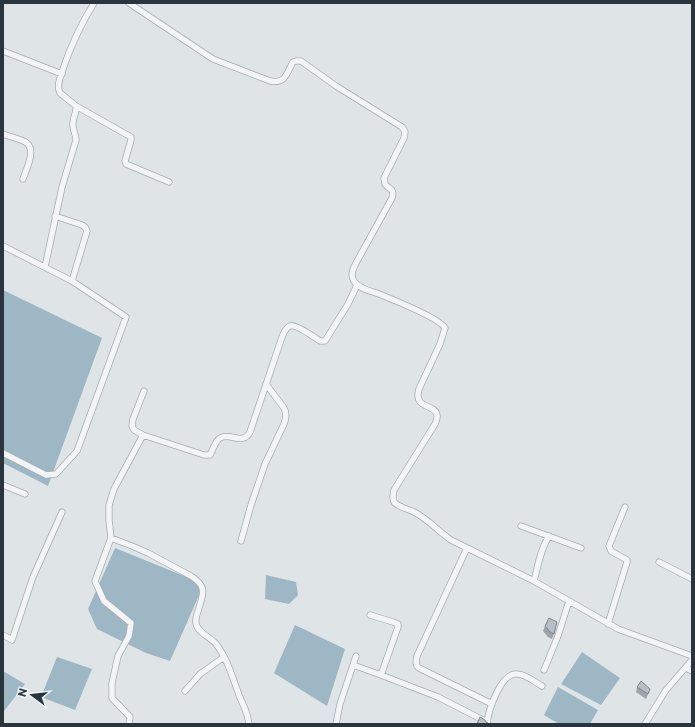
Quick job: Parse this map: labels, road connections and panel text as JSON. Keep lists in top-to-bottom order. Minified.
{"north":"left"}
